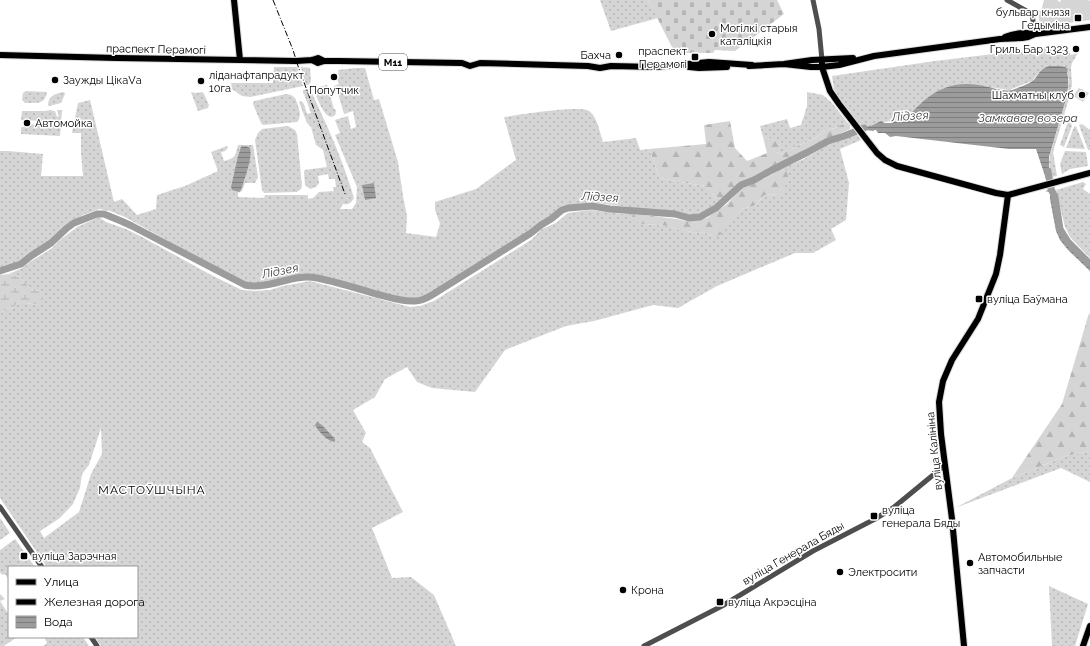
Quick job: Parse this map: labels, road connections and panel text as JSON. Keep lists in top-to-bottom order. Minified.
{"streets":{"main road":["праспект Перамогі","М11","вуліца Калініна"],"street":["вуліца Генерала Бяды"]},"crossings":[["вуліца Калініна","вуліца Генерала Бяды"]],"districts":["МАСТОЎШЧЫНА"],"water":["Лідзея","Замкавае возера"],"places":{"transit":["бульвар князя Гедыміна","праспект Перамогі","вуліца Баўмана","вуліца генерала Бяды","вуліца Зарэчная","вуліца Акрэсціна"],"other":["Могілкі старыя каталіцкія","Гриль Бар 1323","Бахча","Попутчик","Заужды ЦікаVа","ліданафтапрадукт 10га","Шахматны клуб","Автомойка","Автомобильные запчасти","Электросити","Крона"]},"legend":["Улица","Железная дорога","Вода"]}
